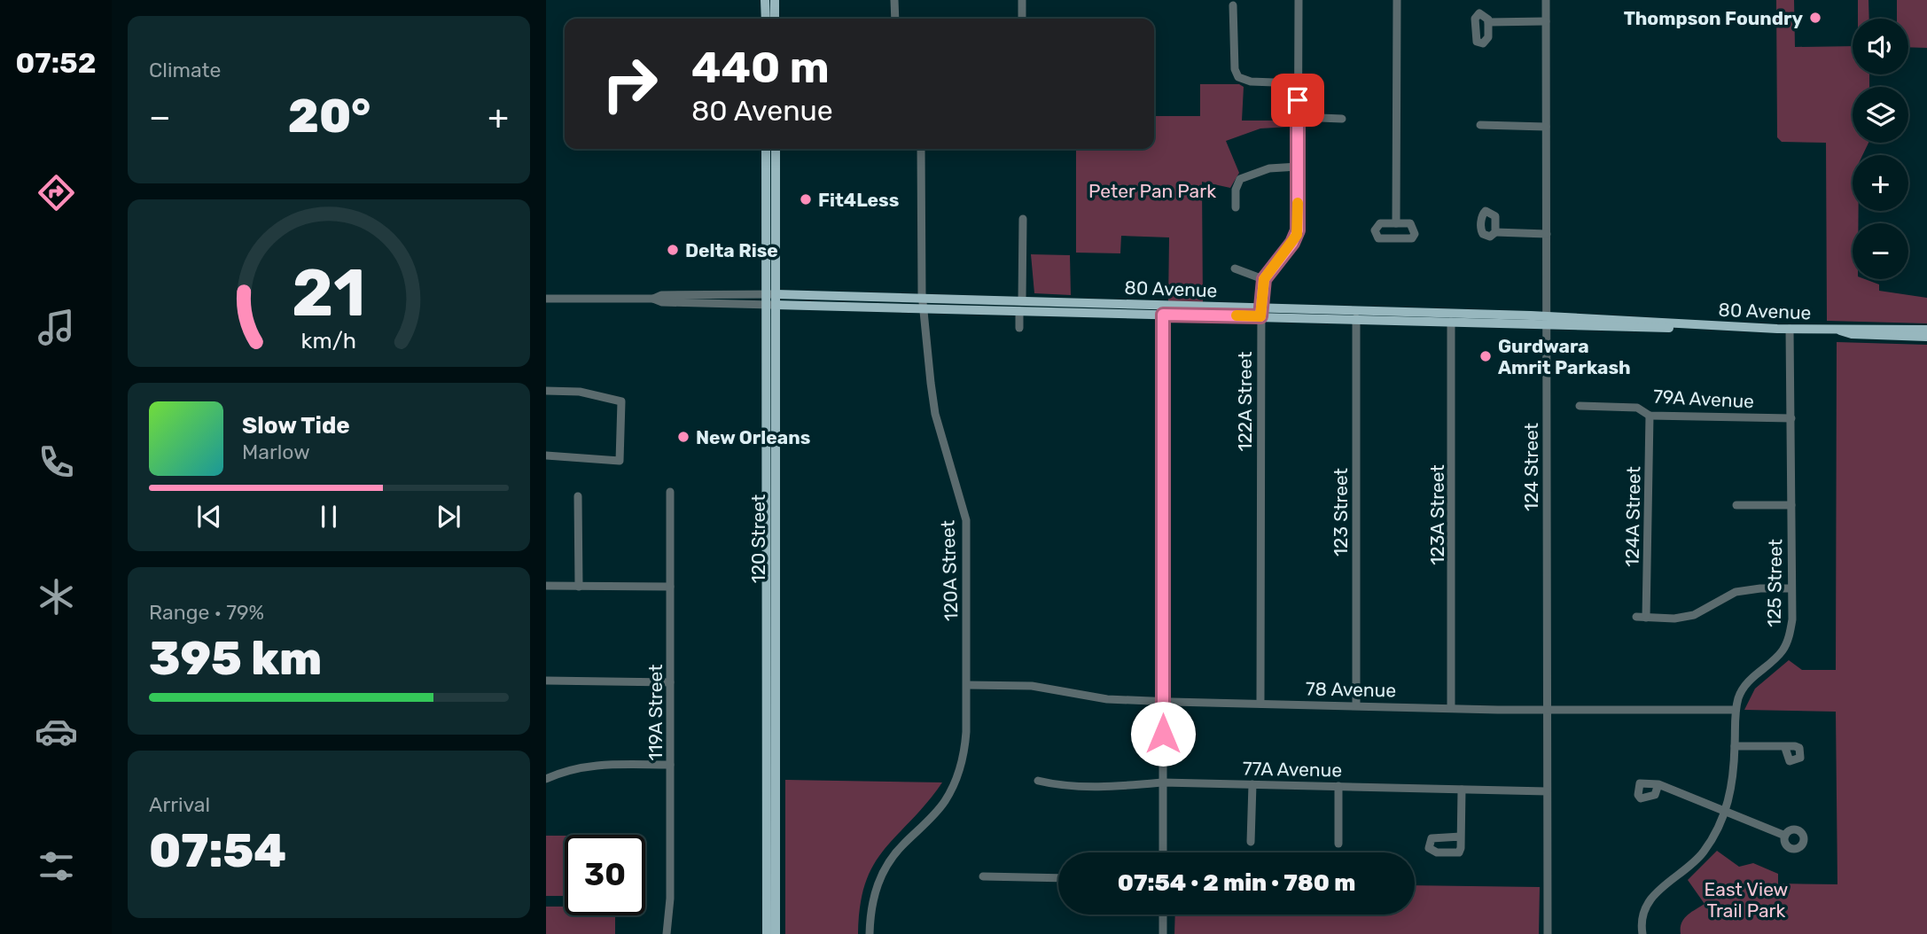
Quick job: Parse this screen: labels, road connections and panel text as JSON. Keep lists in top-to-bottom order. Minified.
{"streets":{"main road":["80 Avenue","120 Street"],"street":["79A Avenue","122A Street","124 Street","123 Street","123A Street","124A Street","120A Street","125 Street","78 Avenue","119A Street","77A Avenue"]},"crossings":[["80 Avenue","122A Street"],["80 Avenue","124 Street"],["80 Avenue","123 Street"],["80 Avenue","123A Street"],["80 Avenue","120 Street"],["80 Avenue","120A Street"],["80 Avenue","125 Street"],["79A Avenue","124A Street"],["79A Avenue","125 Street"],["122A Street","78 Avenue"],["124 Street","78 Avenue"],["124 Street","77A Avenue"],["123 Street","78 Avenue"],["123A Street","78 Avenue"],["120A Street","78 Avenue"],["125 Street","78 Avenue"]],"parks":["Peter Pan Park","East View Trail Park"],"places":["Thompson Foundry","Fit4Less","Delta Rise","Gurdwara Amrit Parkash","New Orleans"],"page":{"tabs":"07:52","tile":["Climate",["Range · 79%","395 km"],["Arrival","07:54"]],"map_buttons":["+","−"],"turn":["440 m","80 Avenue"],"heat":["−","20°","+"],"song":["Slow Tide","Marlow"],"limit":"30","trip":"07:54 · 2 min · 780 m","gauge":["21","km/h"]}}
